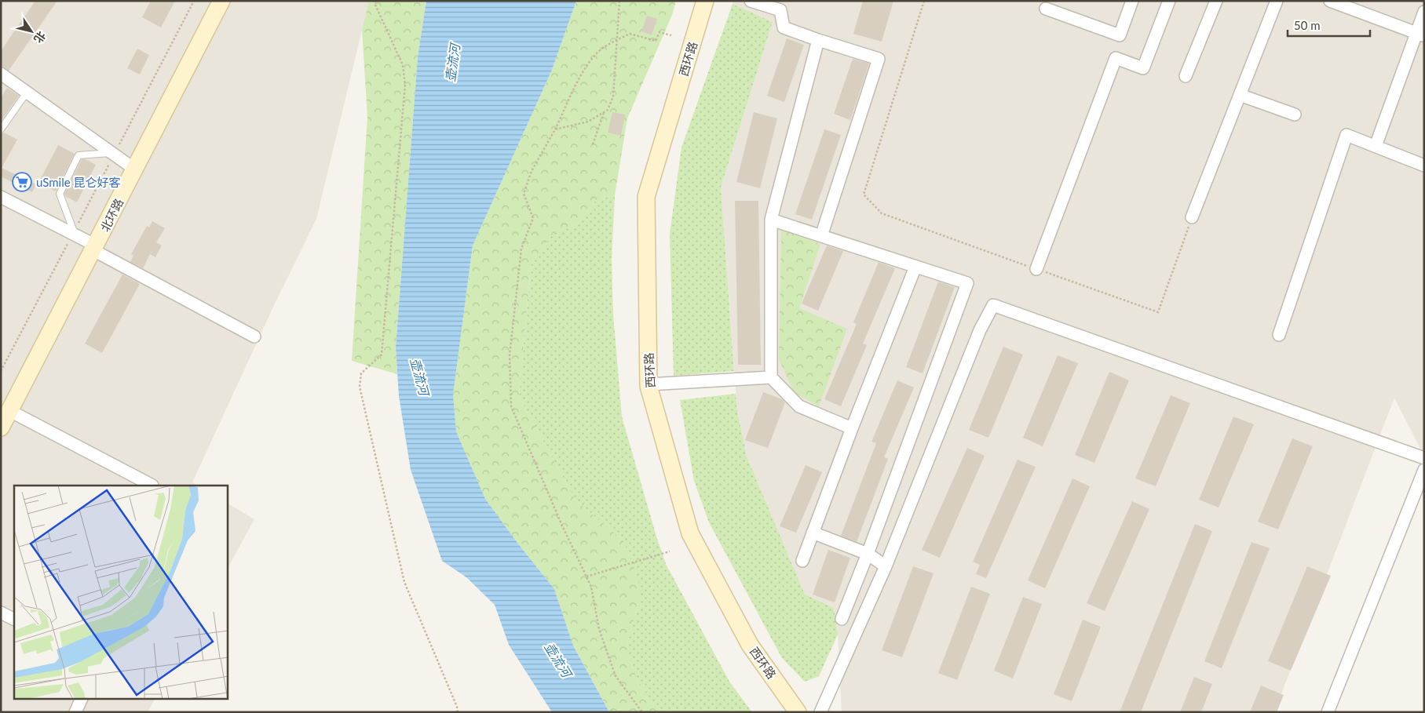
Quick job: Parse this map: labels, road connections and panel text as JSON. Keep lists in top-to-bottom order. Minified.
{"streets":{"main road":["西环路","北环路"]},"water":["壶流河"],"places":{"supermarket":["uSmile 昆仑好客"]},"scale_bar":"50 m","north":"bottom right"}
